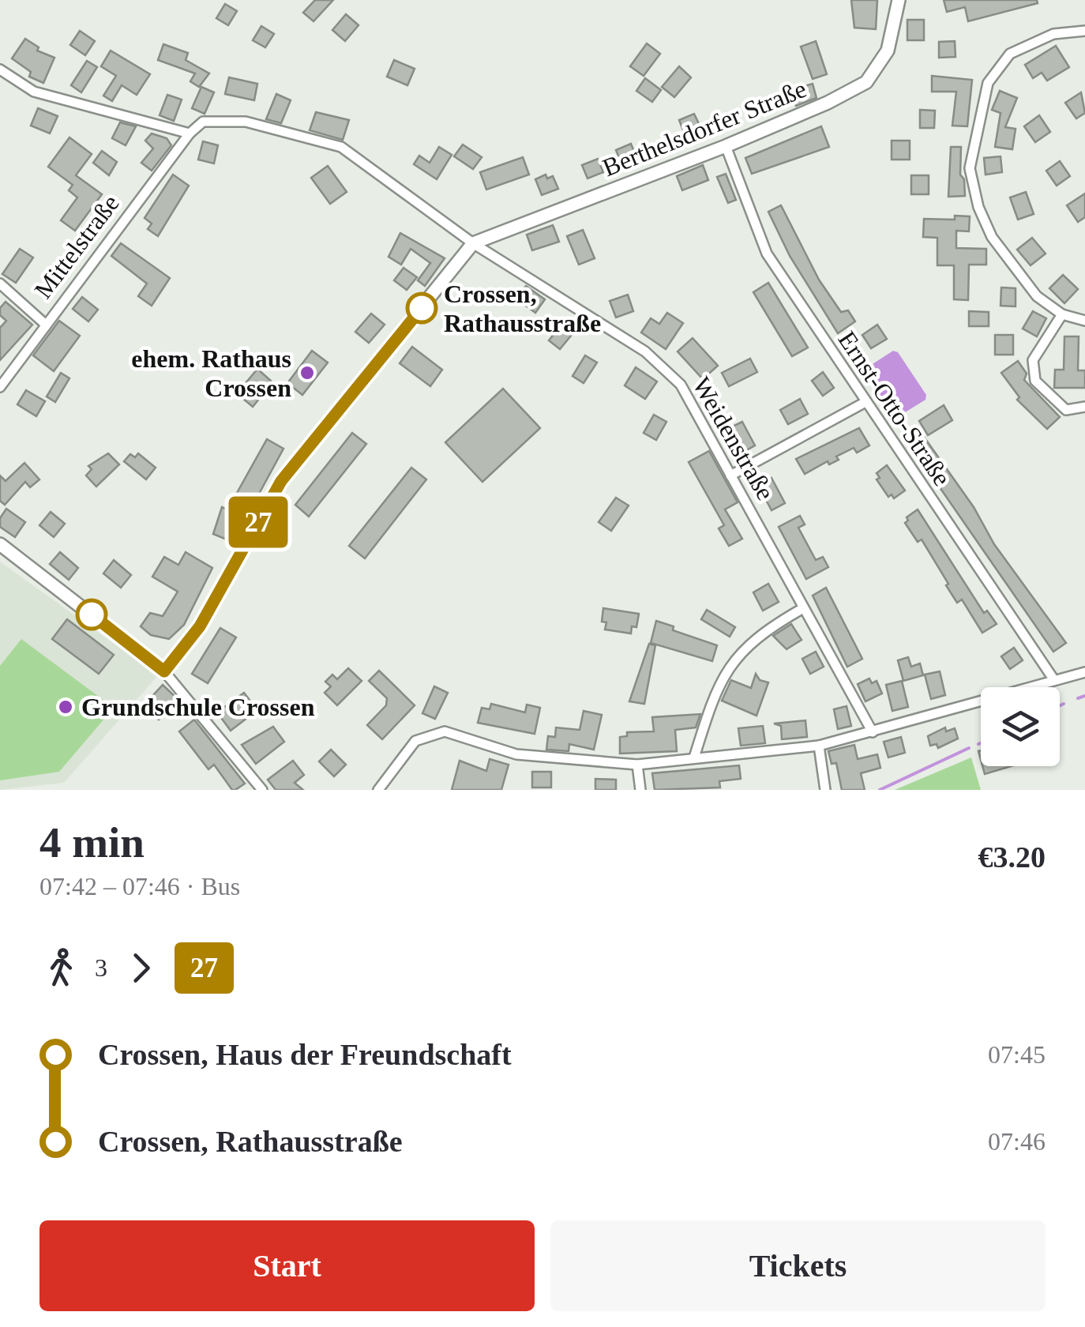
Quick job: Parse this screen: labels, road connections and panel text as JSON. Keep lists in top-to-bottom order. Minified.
{"streets":{"street":["Berthelsdorfer Straße","Mittelstraße","Ernst-Otto-Straße","Weidenstraße"]},"crossings":[["Berthelsdorfer Straße","Ernst-Otto-Straße"],["Berthelsdorfer Straße","Weidenstraße"],["Mittelstraße","Weidenstraße"]],"places":["Crossen, Rathausstraße","ehem. Rathaus Crossen","Grundschule Crossen"],"lines":["bus line 27"],"page":{"on_map":"27","heading":["4 min","07:42 – 07:46 · Bus","€3.20"],"legs":["3","27"],"list":[{"name":"Crossen, Haus der Freundschaft","value":"07:45"},{"name":"Crossen, Rathausstraße","value":"07:46"}],"buttons":["Start","Tickets"]}}
